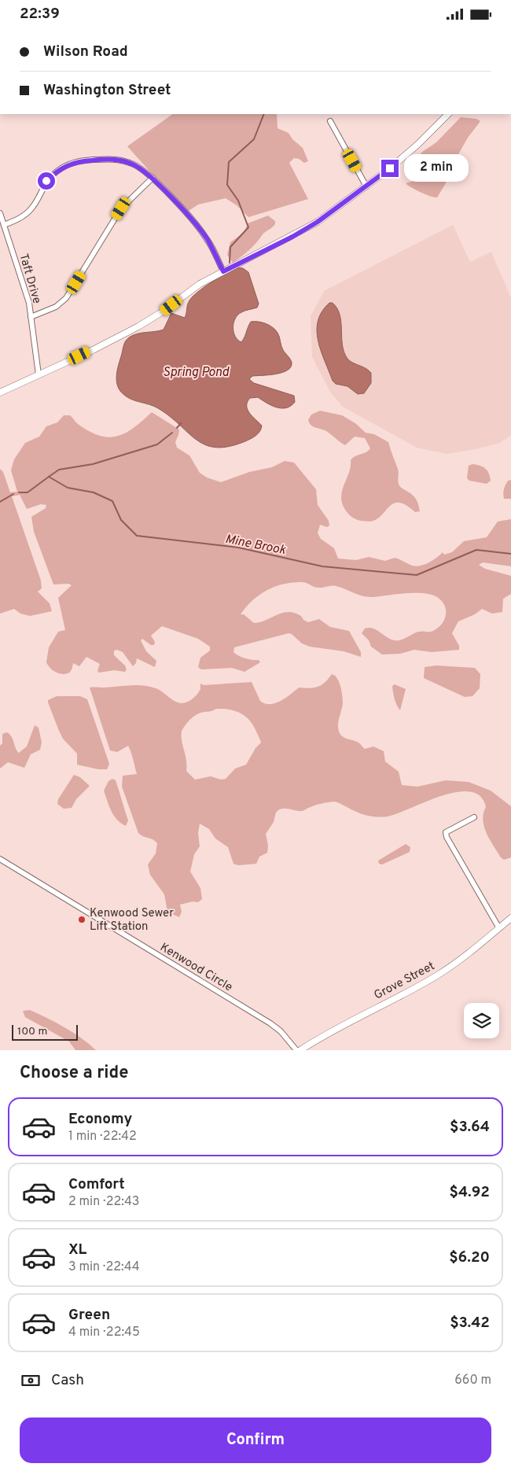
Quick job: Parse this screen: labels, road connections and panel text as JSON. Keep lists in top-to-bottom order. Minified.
{"streets":{"main road":["Grove Street"],"street":["Taft Drive","Kenwood Circle"]},"water":["Spring Pond","Mine Brook"],"places":["Kenwood Sewer Lift Station"],"scale_bar":"100 m","page":{"status":"22:39","banner":["Wilson Road","Washington Street"],"bubble":"2 min","scale":"100 m","heading":"Choose a ride","list":[{"name":"Economy","note":"1 min · 22:42","value":"$3.64"},{"name":"Comfort","note":"2 min · 22:43","value":"$4.92"},{"name":"XL","note":"3 min · 22:44","value":"$6.20"},{"name":"Green","note":"4 min · 22:45","value":"$3.42"}],"pay":["Cash","660 m"],"buttons":"Confirm"}}
